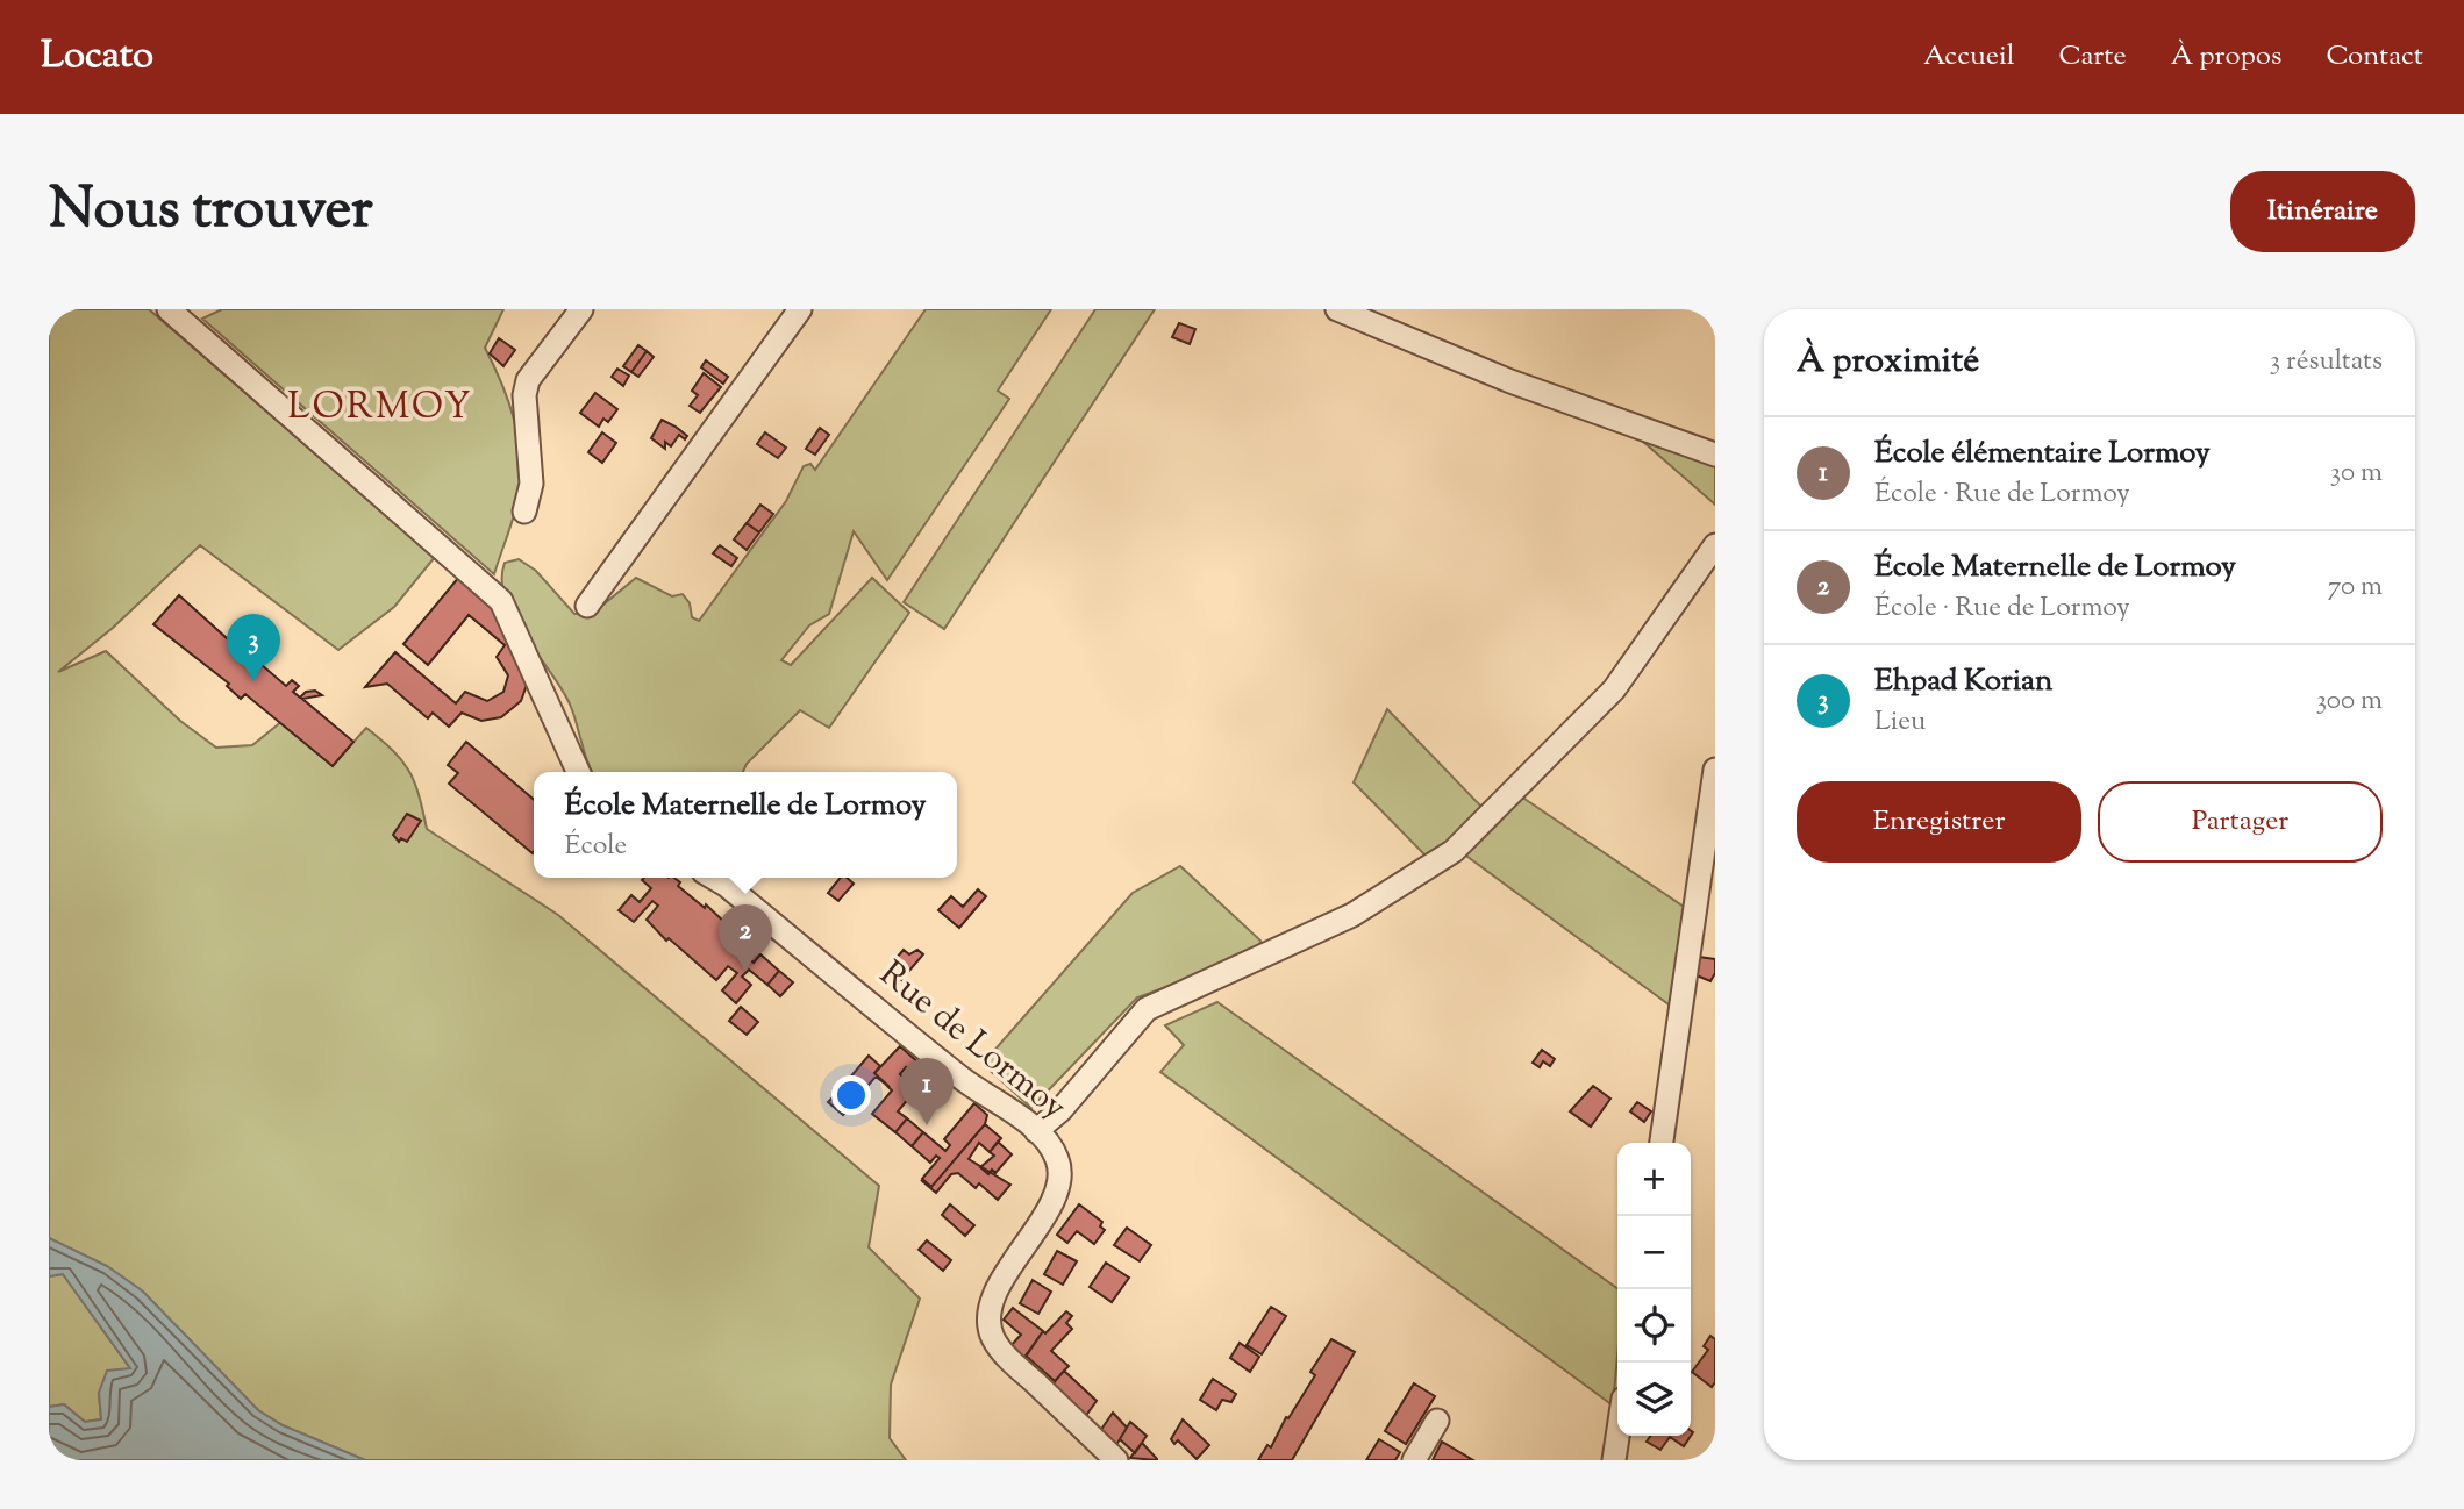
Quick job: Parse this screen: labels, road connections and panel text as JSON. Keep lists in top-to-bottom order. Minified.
{"streets":{"street":["Rue de Lormoy"]},"districts":["LORMOY"],"page":{"header":"Locato","nav":["Accueil","Carte","À propos","Contact"],"title":"Nous trouver","buttons":["Itinéraire",["Enregistrer","Partager"]],"heading":["À proximité","3 résultats"],"list":[{"mark":"1","name":"École élémentaire Lormoy","note":"École · Rue de Lormoy","value":"30 m"},{"mark":"2","name":"École Maternelle de Lormoy","note":"École · Rue de Lormoy","value":"70 m"},{"mark":"3","name":"Ehpad Korian","note":"Lieu","value":"300 m"}],"pins":["3","2","1"],"popup":["École Maternelle de Lormoy","École"],"map_buttons":["+","−"]}}
